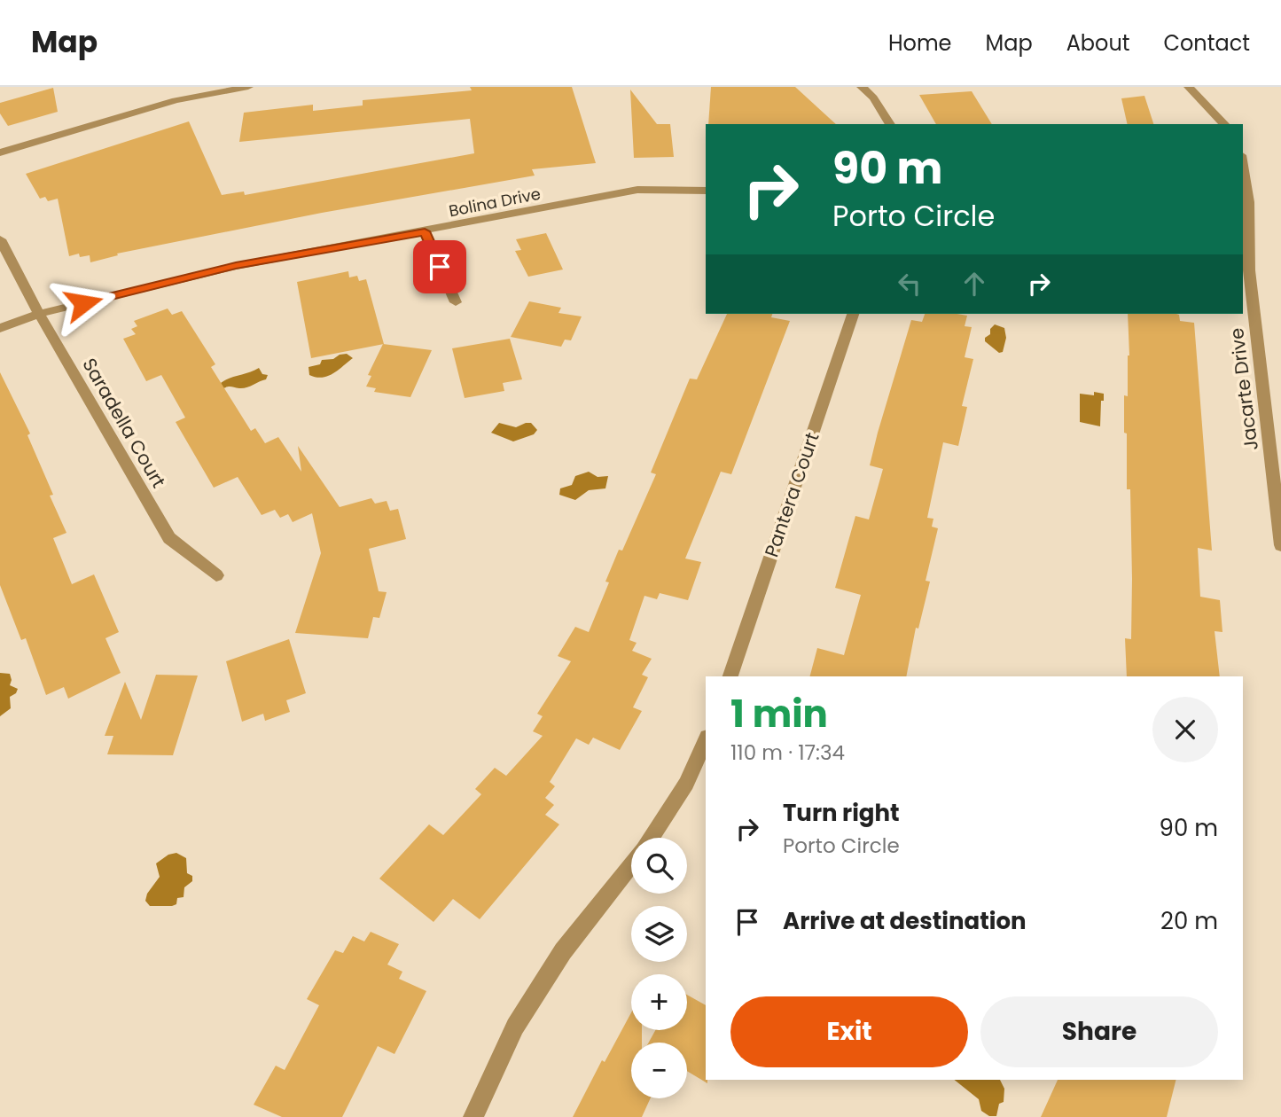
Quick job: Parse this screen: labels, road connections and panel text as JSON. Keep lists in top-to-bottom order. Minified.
{"streets":{"street":["Bolina Drive","Jacarte Drive","Saradella Court","Pantera Court"]},"crossings":[["Bolina Drive","Saradella Court"]],"page":{"header":"Map","nav":["Home","Map","About","Contact"],"turn":["90 m","Porto Circle"],"heading":["1 min","110 m · 17:34"],"list":[{"name":"Turn right","note":"Porto Circle","value":"90 m"},{"name":"Arrive at destination","value":"20 m"}],"map_buttons":["+","−"],"buttons":["Exit","Share"]}}
